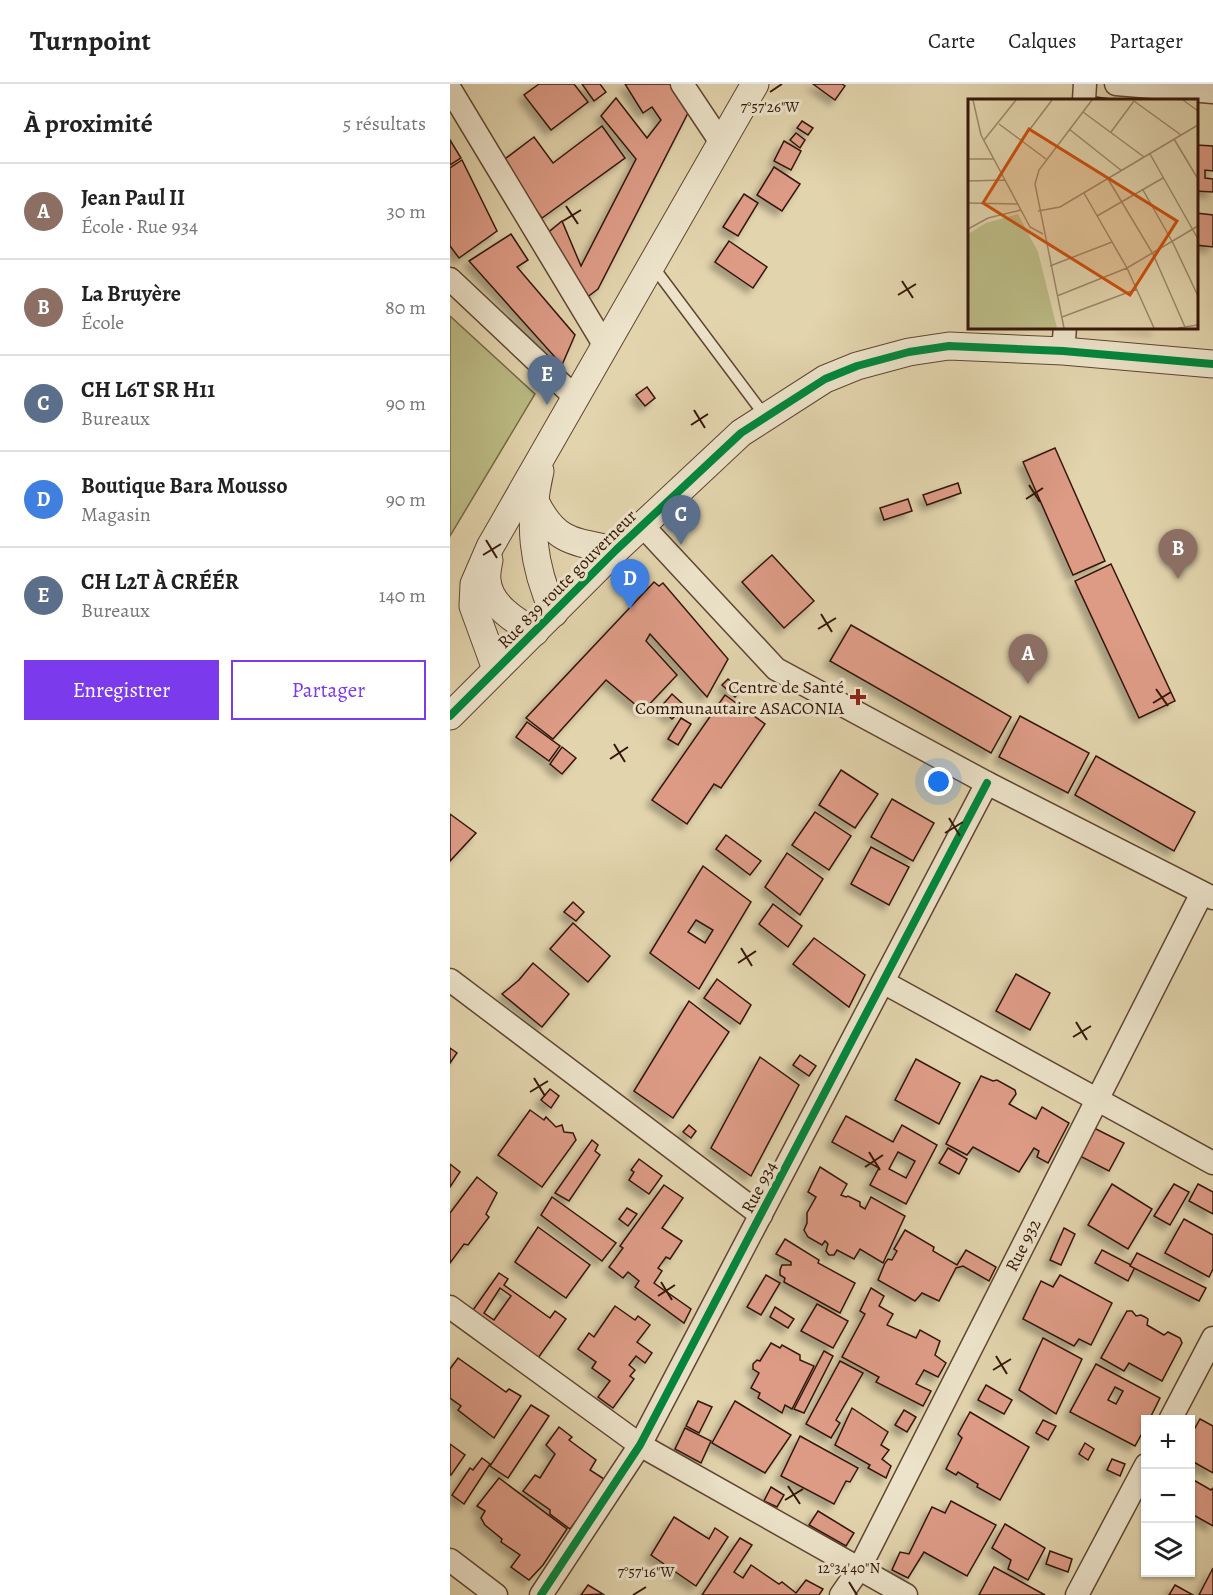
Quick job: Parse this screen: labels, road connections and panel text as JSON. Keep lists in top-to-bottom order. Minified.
{"streets":{"street":["Rue 839 route gouverneur","Rue 934","Rue 932"]},"places":{"health":["Centre de Santé Communautaire ASACONIA"]},"page":{"header":"Turnpoint","nav":["Carte","Calques","Partager"],"heading":["À proximité","5 résultats"],"list":[{"mark":"A","name":"Jean Paul II","note":"École · Rue 934","value":"30 m"},{"mark":"B","name":"La Bruyère","note":"École","value":"80 m"},{"mark":"C","name":"CH L6T SR H11","note":"Bureaux","value":"90 m"},{"mark":"D","name":"Boutique Bara Mousso","note":"Magasin","value":"90 m"},{"mark":"E","name":"CH L2T À CRÉÉR","note":"Bureaux","value":"140 m"}],"pins":["E","C","B","D","A"],"buttons":["Enregistrer","Partager"],"map_buttons":["+","−"]},"coordinates":["7°57'26\"W","12°34'40\"N","7°57'16\"W"]}
